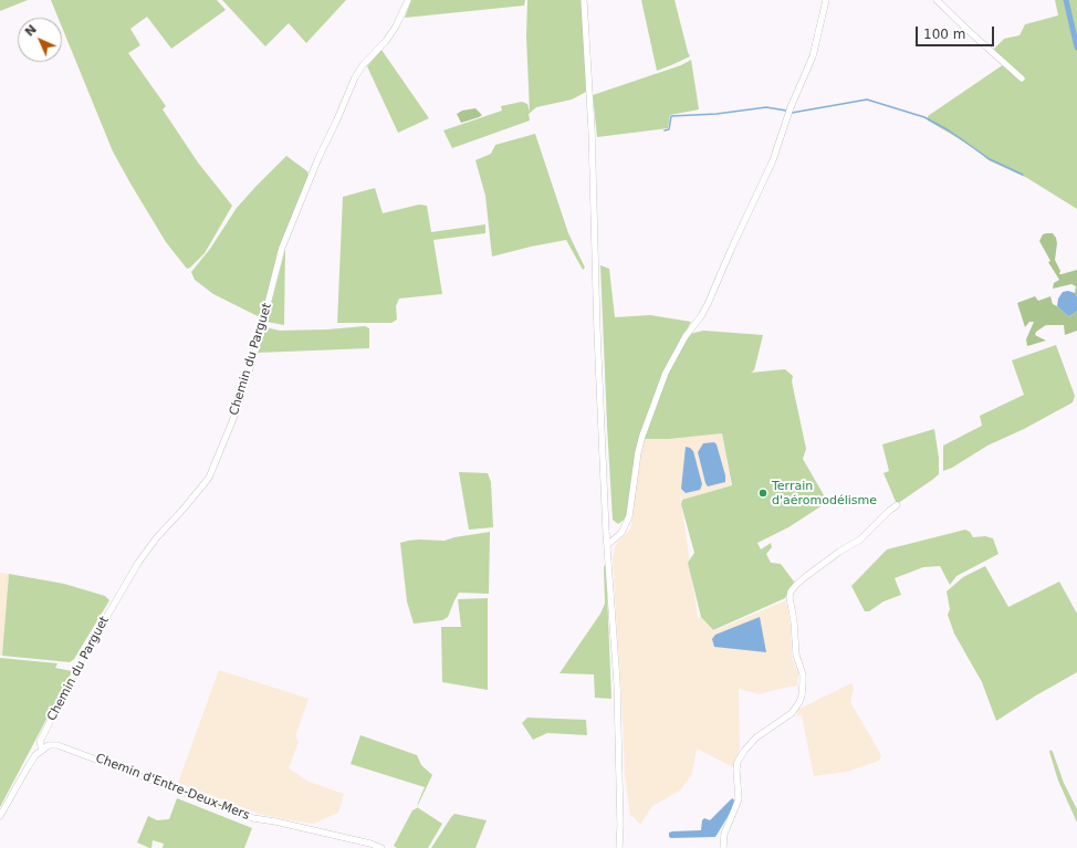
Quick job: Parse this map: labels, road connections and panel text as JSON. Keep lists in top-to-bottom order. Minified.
{"streets":{"street":["Chemin du Parguet","Chemin d'Entre-Deux-Mers"]},"crossings":[["Chemin du Parguet","Chemin d'Entre-Deux-Mers"]],"places":["Terrain d'aéromodélisme"],"scale_bar":"100 m","north":"top left"}
